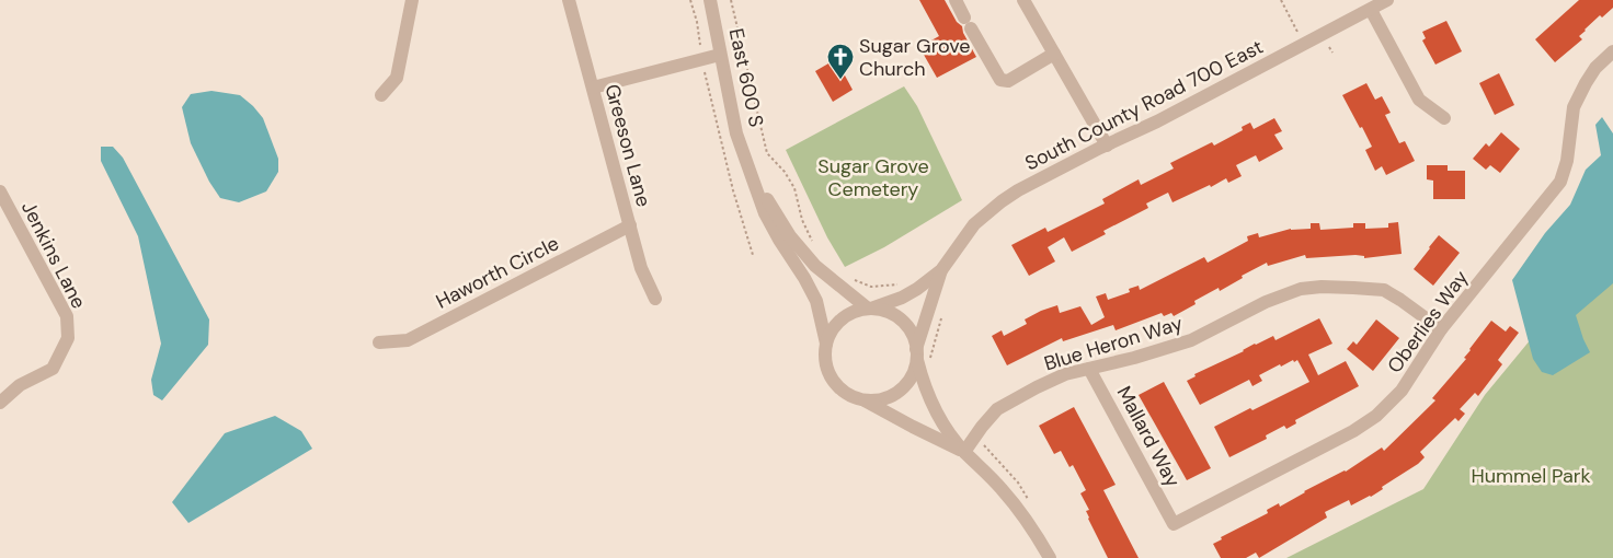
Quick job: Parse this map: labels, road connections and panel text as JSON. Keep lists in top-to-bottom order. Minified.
{"streets":{"street":["East 600 S","South County Road 700 East","Greeson Lane","Jenkins Lane","Haworth Circle","Oberlies Way","Blue Heron Way","Mallard Way"]},"crossings":[["Greeson Lane","Haworth Circle"],["Oberlies Way","Blue Heron Way"],["Oberlies Way","Mallard Way"],["Blue Heron Way","Mallard Way"]],"parks":["Sugar Grove Cemetery","Hummel Park"],"places":{"church":["Sugar Grove Church"]}}
